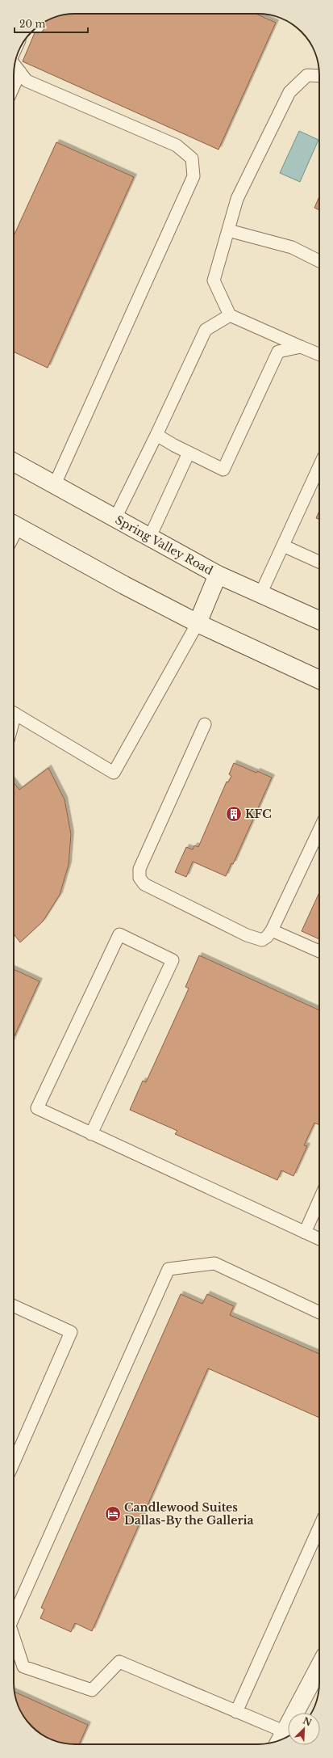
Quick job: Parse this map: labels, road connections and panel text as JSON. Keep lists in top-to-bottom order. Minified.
{"streets":{"main road":["Spring Valley Road"]},"places":{"building":["KFC"],"hotel":["Candlewood Suites Dallas-By the Galleria"]},"scale_bar":"20 m","north":"top right"}
